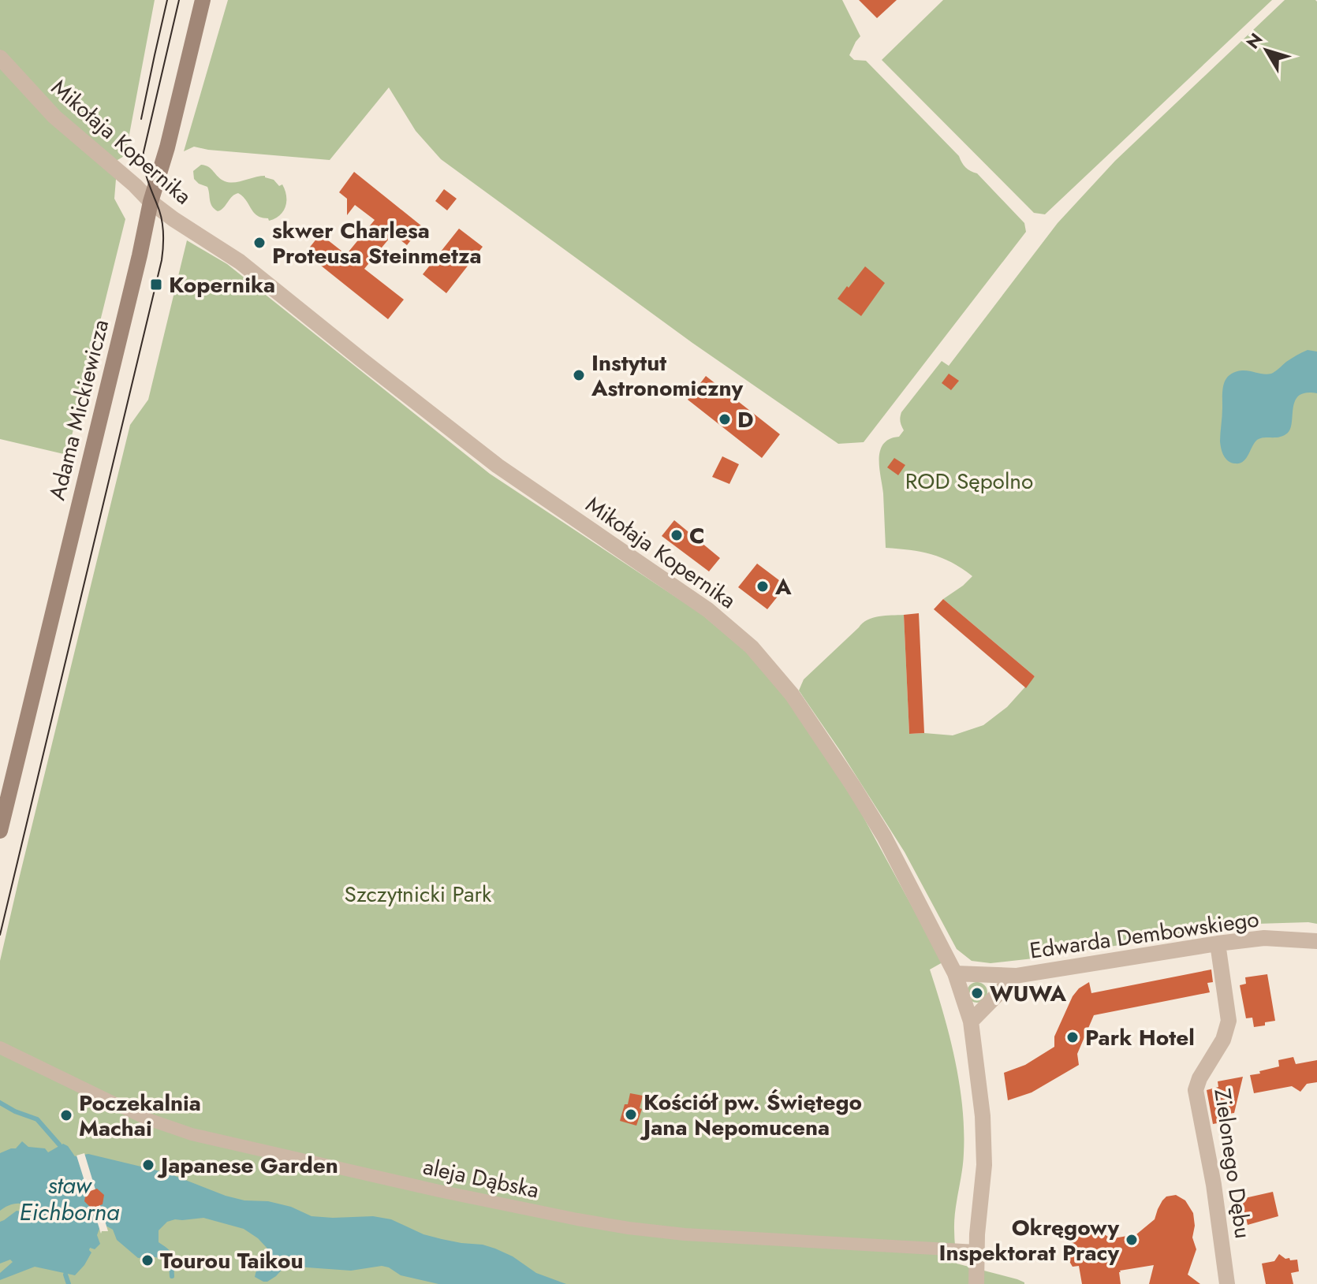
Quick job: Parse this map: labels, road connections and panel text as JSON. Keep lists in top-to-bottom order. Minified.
{"streets":{"main road":["Adama Mickiewicza"],"street":["Mikołaja Kopernika","Edwarda Dembowskiego","Zielonego Dębu","aleja Dąbska"]},"crossings":[["Mikołaja Kopernika","Adama Mickiewicza"],["Mikołaja Kopernika","Edwarda Dembowskiego"],["Mikołaja Kopernika","aleja Dąbska"],["Edwarda Dembowskiego","Zielonego Dębu"]],"water":["staw Eichborna"],"parks":["ROD Sępolno","Szczytnicki Park"],"places":{"other":["skwer Charlesa Proteusa Steinmetza","Instytut Astronomiczny","D","C","A","WUWA","Park Hotel","Kościół pw. Świętego Jana Nepomucena","Poczekalnia Machai","Japanese Garden","Okręgowy Inspektorat Pracy","Tourou Taikou"],"transit":["Kopernika"]},"north":"top left"}
